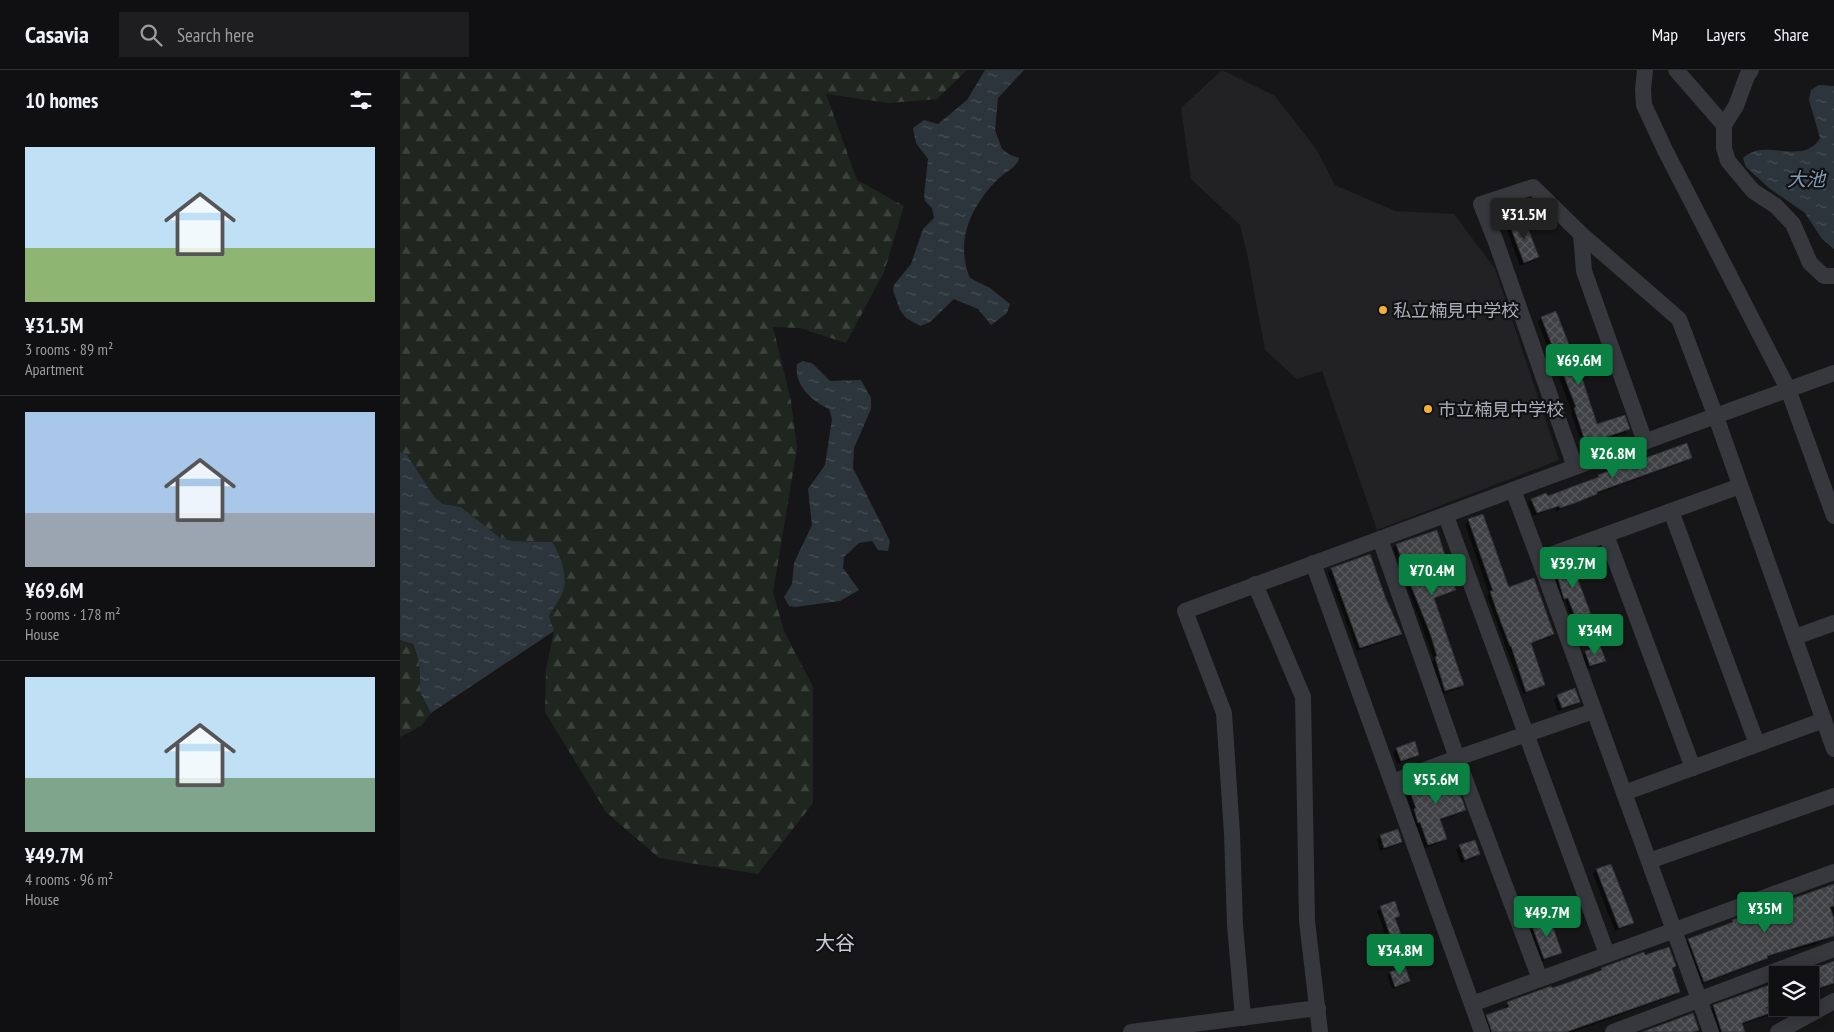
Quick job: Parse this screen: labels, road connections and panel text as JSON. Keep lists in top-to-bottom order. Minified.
{"districts":["大谷"],"water":["大池"],"places":["私立楠見中学校","市立楠見中学校"],"page":{"header":"Casavia","search":"Search here","nav":["Map","Layers","Share"],"heading":"10 homes","list":[{"name":"¥31.5M","note":"3 rooms · 89 m² · Apartment"},{"name":"¥69.6M","note":"5 rooms · 178 m² · House"},{"name":"¥49.7M","note":"4 rooms · 96 m² · House"}],"price":["¥31.5M","¥69.6M","¥26.8M","¥39.7M","¥70.4M","¥34M","¥55.6M","¥35M","¥49.7M","¥34.8M"]}}
